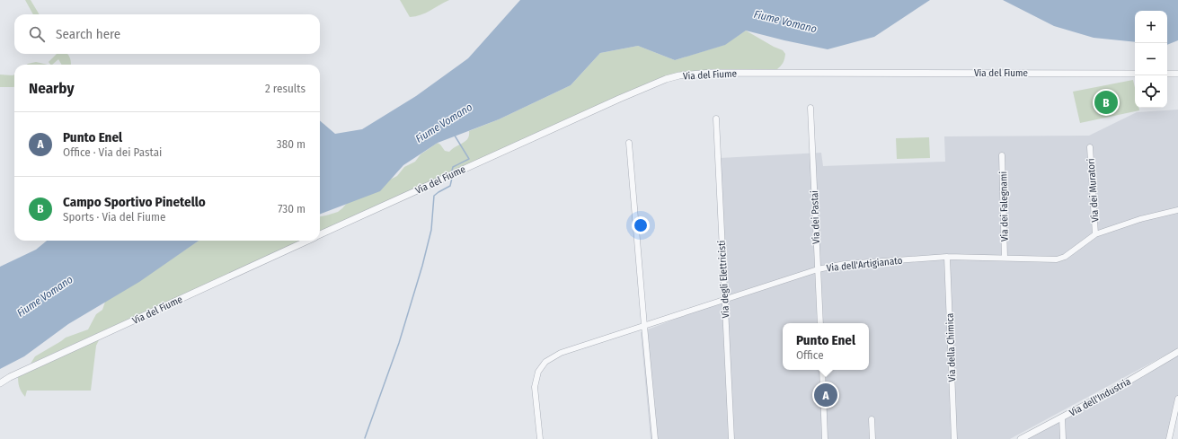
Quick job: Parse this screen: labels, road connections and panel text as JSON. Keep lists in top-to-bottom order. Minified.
{"streets":{"street":["Via del Fiume","Via dei Muratori","Via dei Falegnami","Via dei Pastai","Via dell'Artigianato","Via degli Elettricisti","Via della Chimica","Via dell'Industria"]},"crossings":[["Via dei Muratori","Via dell'Artigianato"],["Via dei Falegnami","Via dell'Artigianato"],["Via dei Pastai","Via dell'Artigianato"],["Via dell'Artigianato","Via degli Elettricisti"],["Via dell'Artigianato","Via della Chimica"]],"water":["Fiume Vomano"],"page":{"map_buttons":["+","−"],"search":"Search here","heading":["Nearby","2 results"],"pins":["B","A"],"list":[{"mark":"A","name":"Punto Enel","note":"Office · Via dei Pastai","value":"380 m"},{"mark":"B","name":"Campo Sportivo Pinetello","note":"Sports · Via del Fiume","value":"730 m"}],"popup":["Punto Enel","Office"]}}
